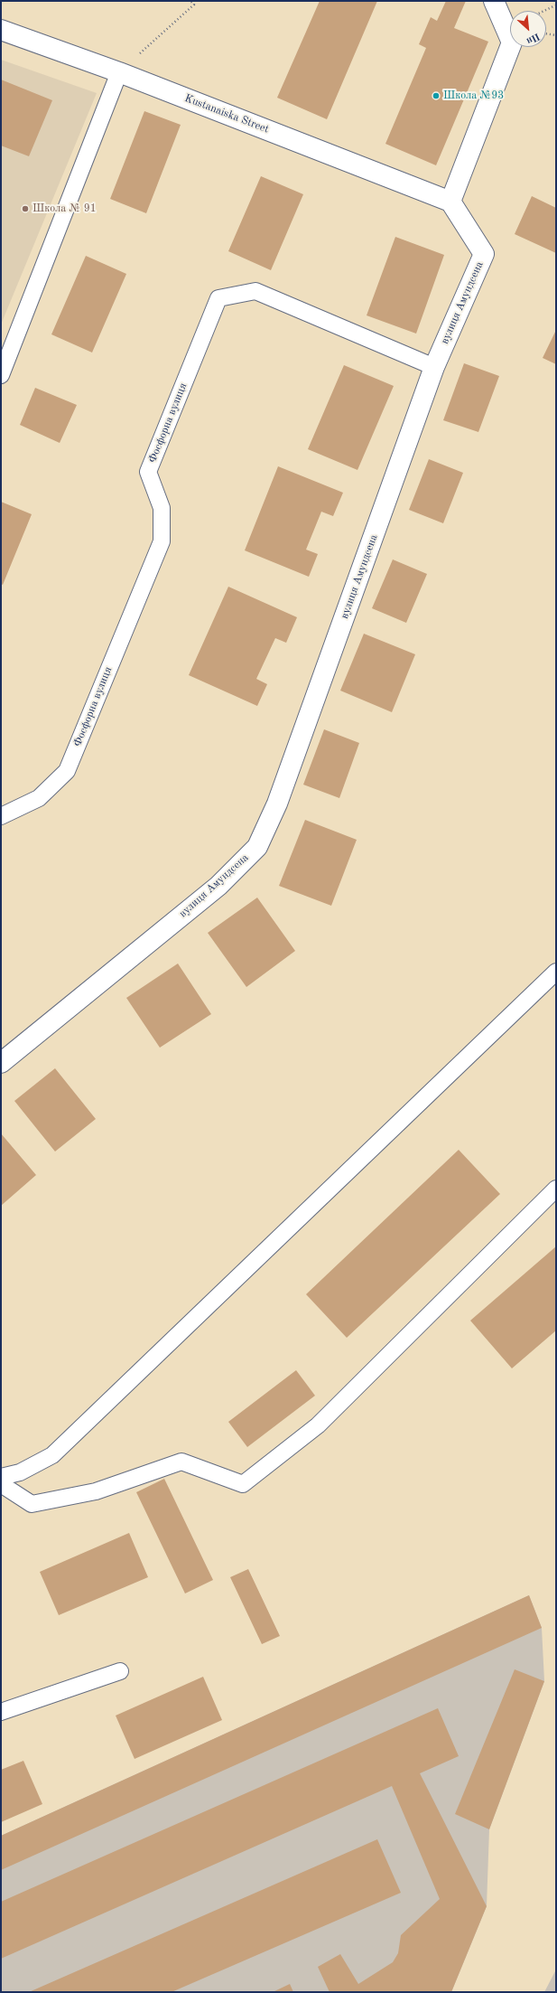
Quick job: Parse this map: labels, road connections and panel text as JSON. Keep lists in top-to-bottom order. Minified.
{"streets":{"street":["Kustanaiska Street","вулиця Амундсена"],"lane":["Фосфорна вулиця"]},"crossings":[["Kustanaiska Street","вулиця Амундсена"],["вулиця Амундсена","Фосфорна вулиця"]],"places":["Школа №93","Школа № 91"],"north":"bottom right"}
